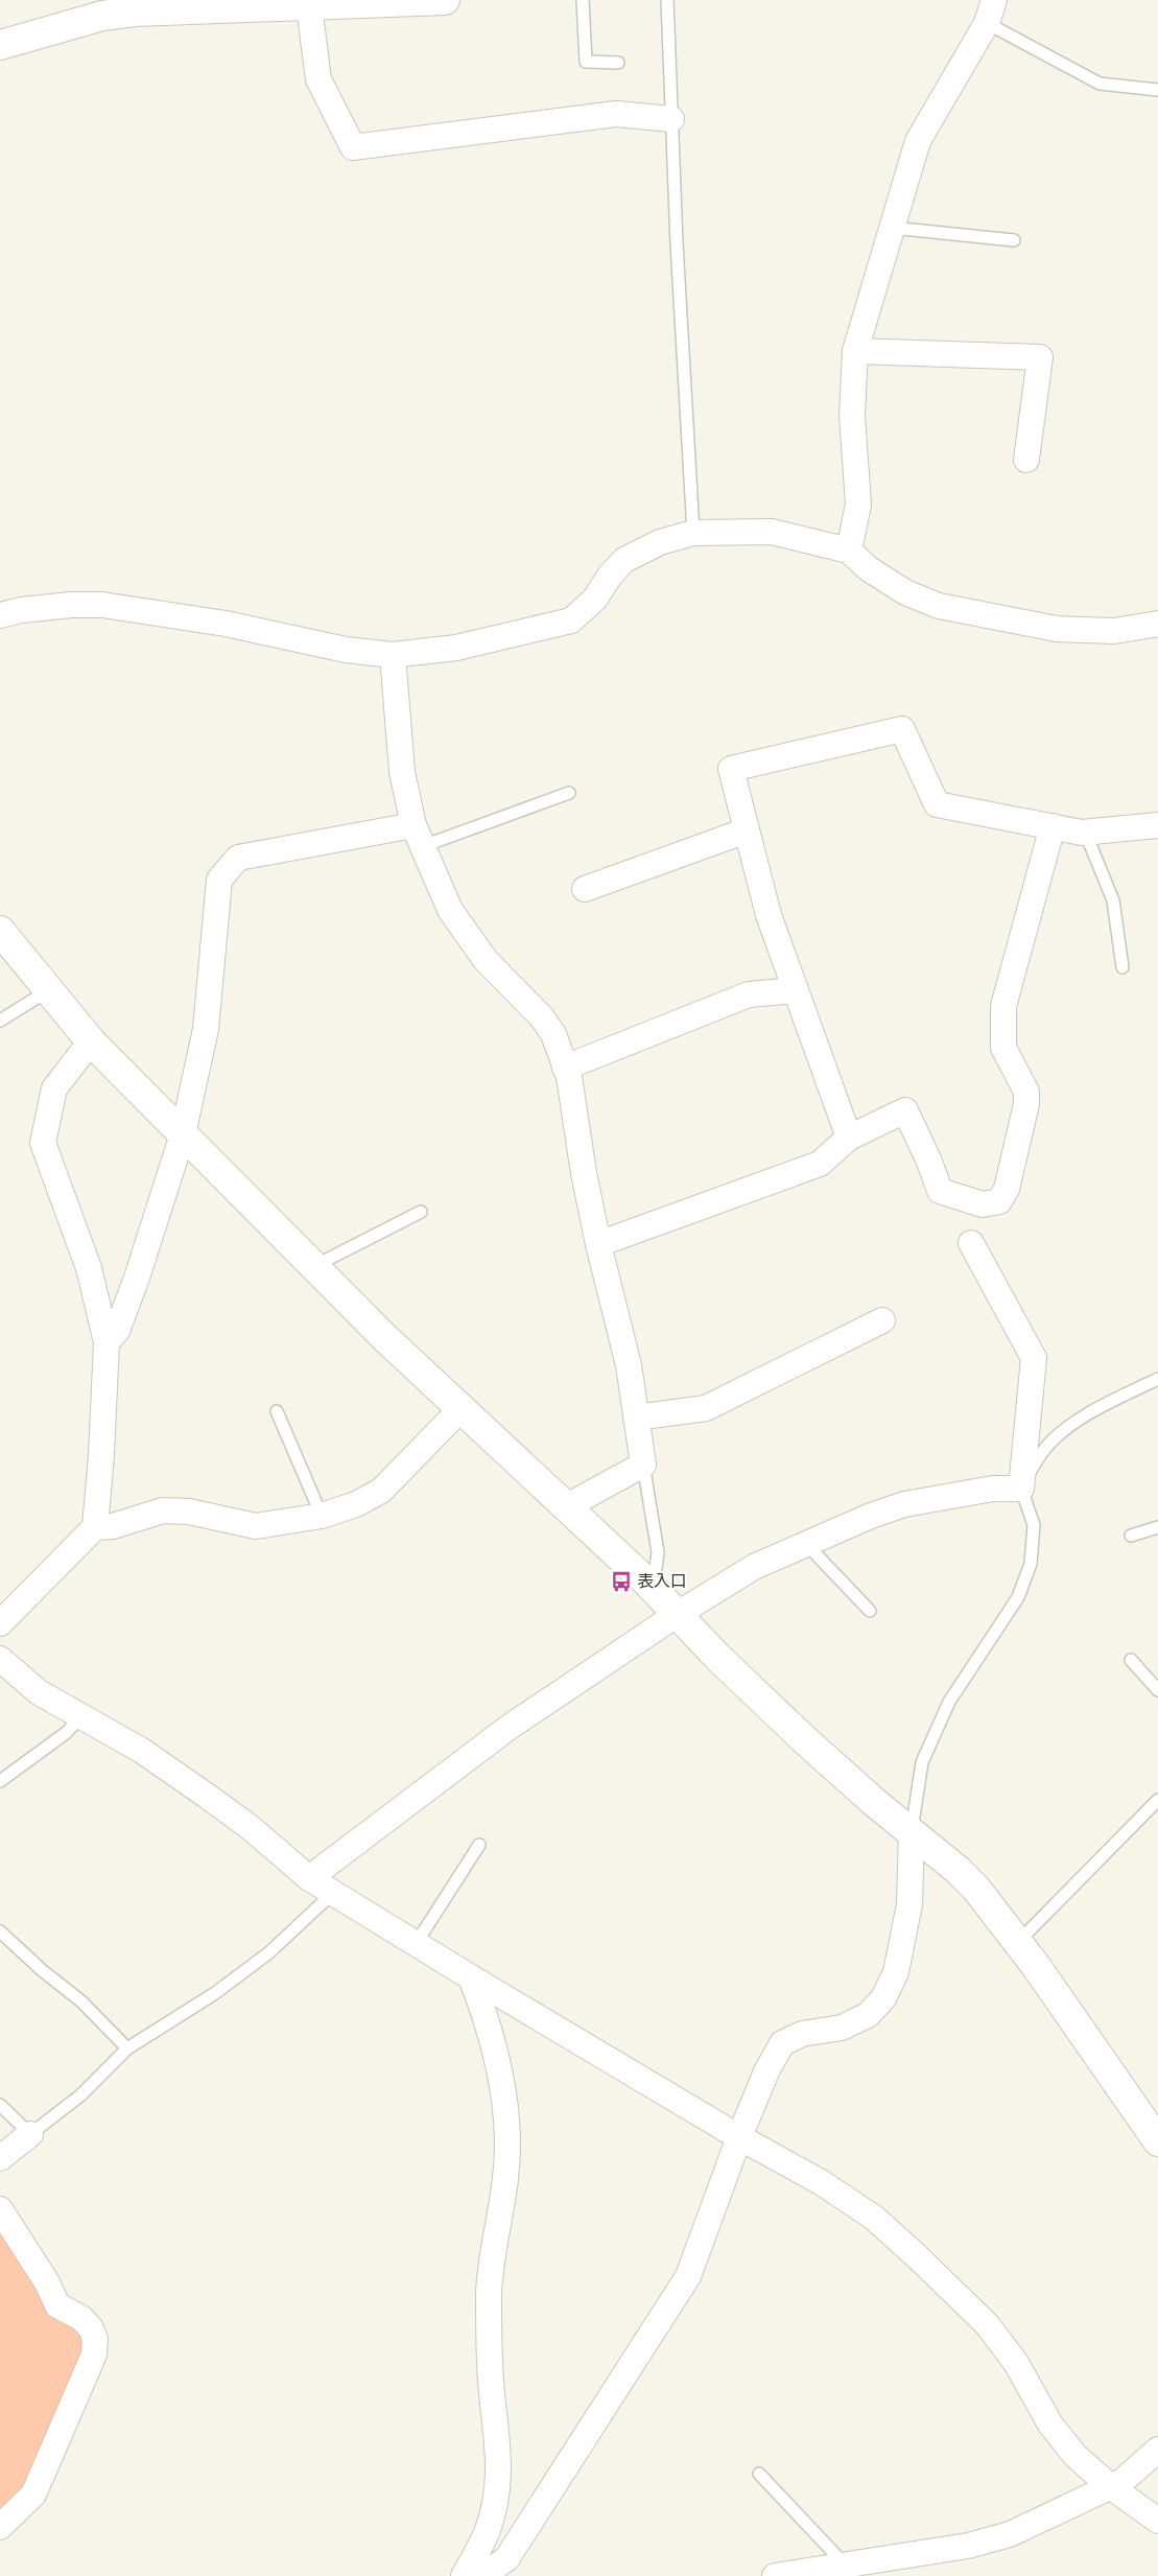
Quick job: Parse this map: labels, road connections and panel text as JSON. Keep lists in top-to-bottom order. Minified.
{"places":{"bus stop":["表入口"]}}
